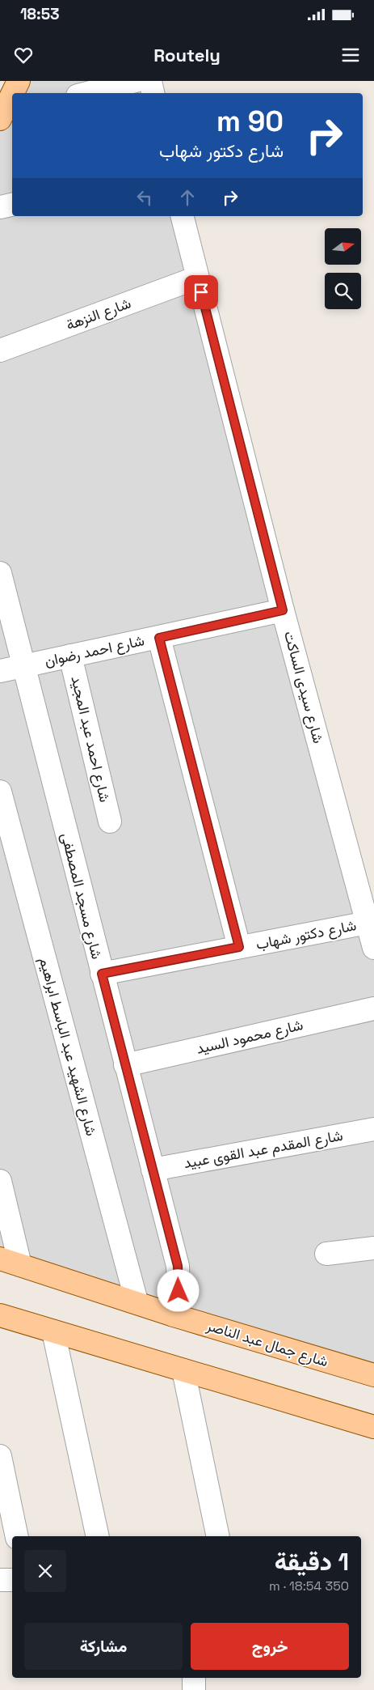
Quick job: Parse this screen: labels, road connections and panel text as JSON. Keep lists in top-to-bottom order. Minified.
{"streets":{"main road":["شارع جمال عبد الناصر"],"street":["شارع النزهة","شارع احمد رضوان","شارع سيدى الساكت","شارع احمد عبد المجيد","شارع مسجد المصطفى","شارع دكتور شهاب","شارع محمود السيد","شارع الشهيد عبد الباسط ابراهيم","شارع المقدم عبد القوى عبيد"]},"crossings":[["شارع النزهة","شارع سيدى الساكت"],["شارع احمد رضوان","شارع سيدى الساكت"],["شارع احمد رضوان","شارع احمد عبد المجيد"],["شارع احمد رضوان","شارع مسجد المصطفى"],["شارع سيدى الساكت","شارع دكتور شهاب"],["شارع مسجد المصطفى","شارع دكتور شهاب"],["شارع مسجد المصطفى","شارع محمود السيد"],["شارع مسجد المصطفى","شارع المقدم عبد القوى عبيد"],["شارع مسجد المصطفى","شارع جمال عبد الناصر"],["شارع الشهيد عبد الباسط ابراهيم","شارع جمال عبد الناصر"]],"north":"right","page":{"status":"18:53","header":"Routely","turn":["90 m","شارع دكتور شهاب"],"heading":["1 دقيقة","350 m · 18:54"],"buttons":["خروج","مشاركة"]}}
